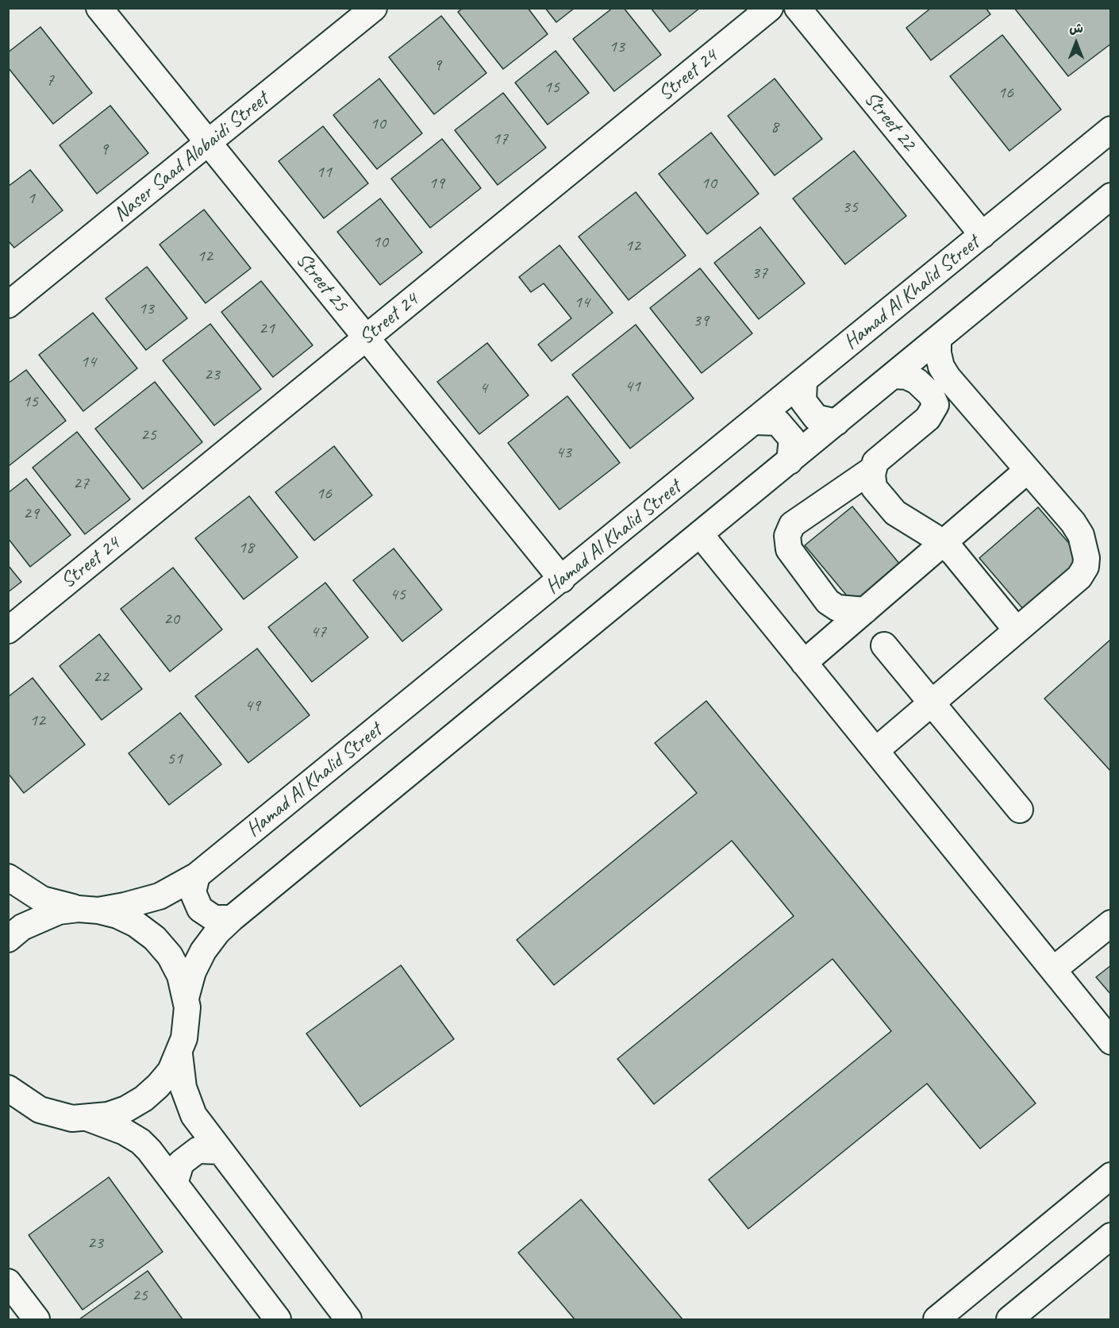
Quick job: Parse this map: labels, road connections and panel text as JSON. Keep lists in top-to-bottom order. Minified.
{"streets":{"street":["Street 24","Street 22","Naser Saad Alobaidi Street","Street 25","Hamad Al Khalid Street"]},"crossings":[["Street 24","Street 25"],["Street 22","Hamad Al Khalid Street"],["Naser Saad Alobaidi Street","Street 25"],["Street 25","Hamad Al Khalid Street"]],"house_numbers":["13","9","7","15","16","10","8","17","9","11","19","10","1","35","10","12","12","37","14","13","39","21","14","23","41","4","15","25","43","27","16","29","18","45","20","47","22","49","12","51","23","25"],"north":"top"}
